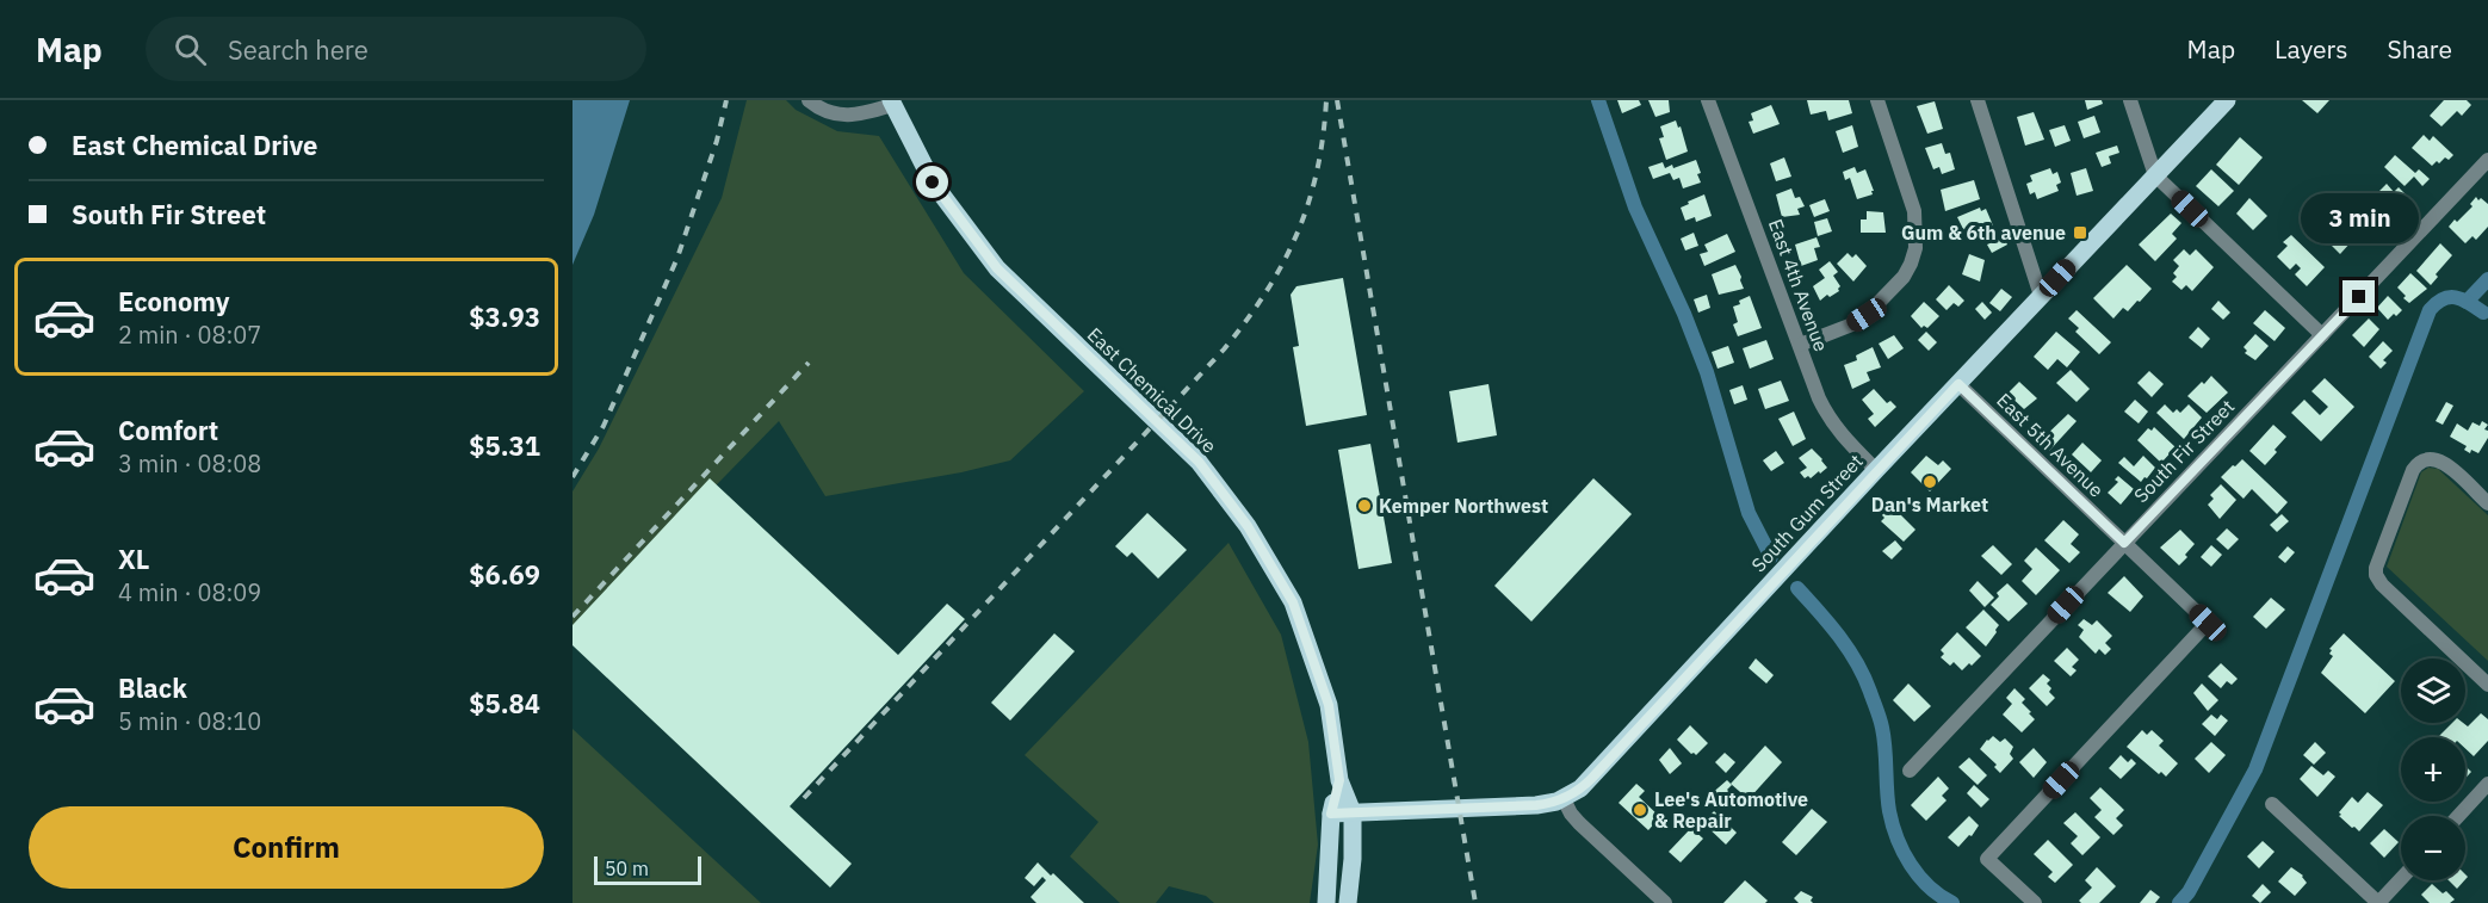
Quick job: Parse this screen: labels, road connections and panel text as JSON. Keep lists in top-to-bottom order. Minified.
{"streets":{"main road":["East Chemical Drive","South Gum Street"],"street":["East 4th Avenue","East 5th Avenue","South Fir Street"]},"crossings":[["East 4th Avenue","South Gum Street"],["East Chemical Drive","South Gum Street"],["East 5th Avenue","South Fir Street"],["East 5th Avenue","South Gum Street"]],"places":{"transit":["Gum & 6th avenue"],"other":["Dan's Market","Kemper Northwest","Lee's Automotive & Repair"]},"scale_bar":"50 m","page":{"header":"Map","search":"Search here","nav":["Map","Layers","Share"],"banner":["East Chemical Drive","South Fir Street"],"bubble":"3 min","list":[{"name":"Economy","note":"2 min · 08:07","value":"$3.93"},{"name":"Comfort","note":"3 min · 08:08","value":"$5.31"},{"name":"XL","note":"4 min · 08:09","value":"$6.69"},{"name":"Black","note":"5 min · 08:10","value":"$5.84"}],"map_buttons":["+","−"],"buttons":"Confirm","scale":"50 m"}}
